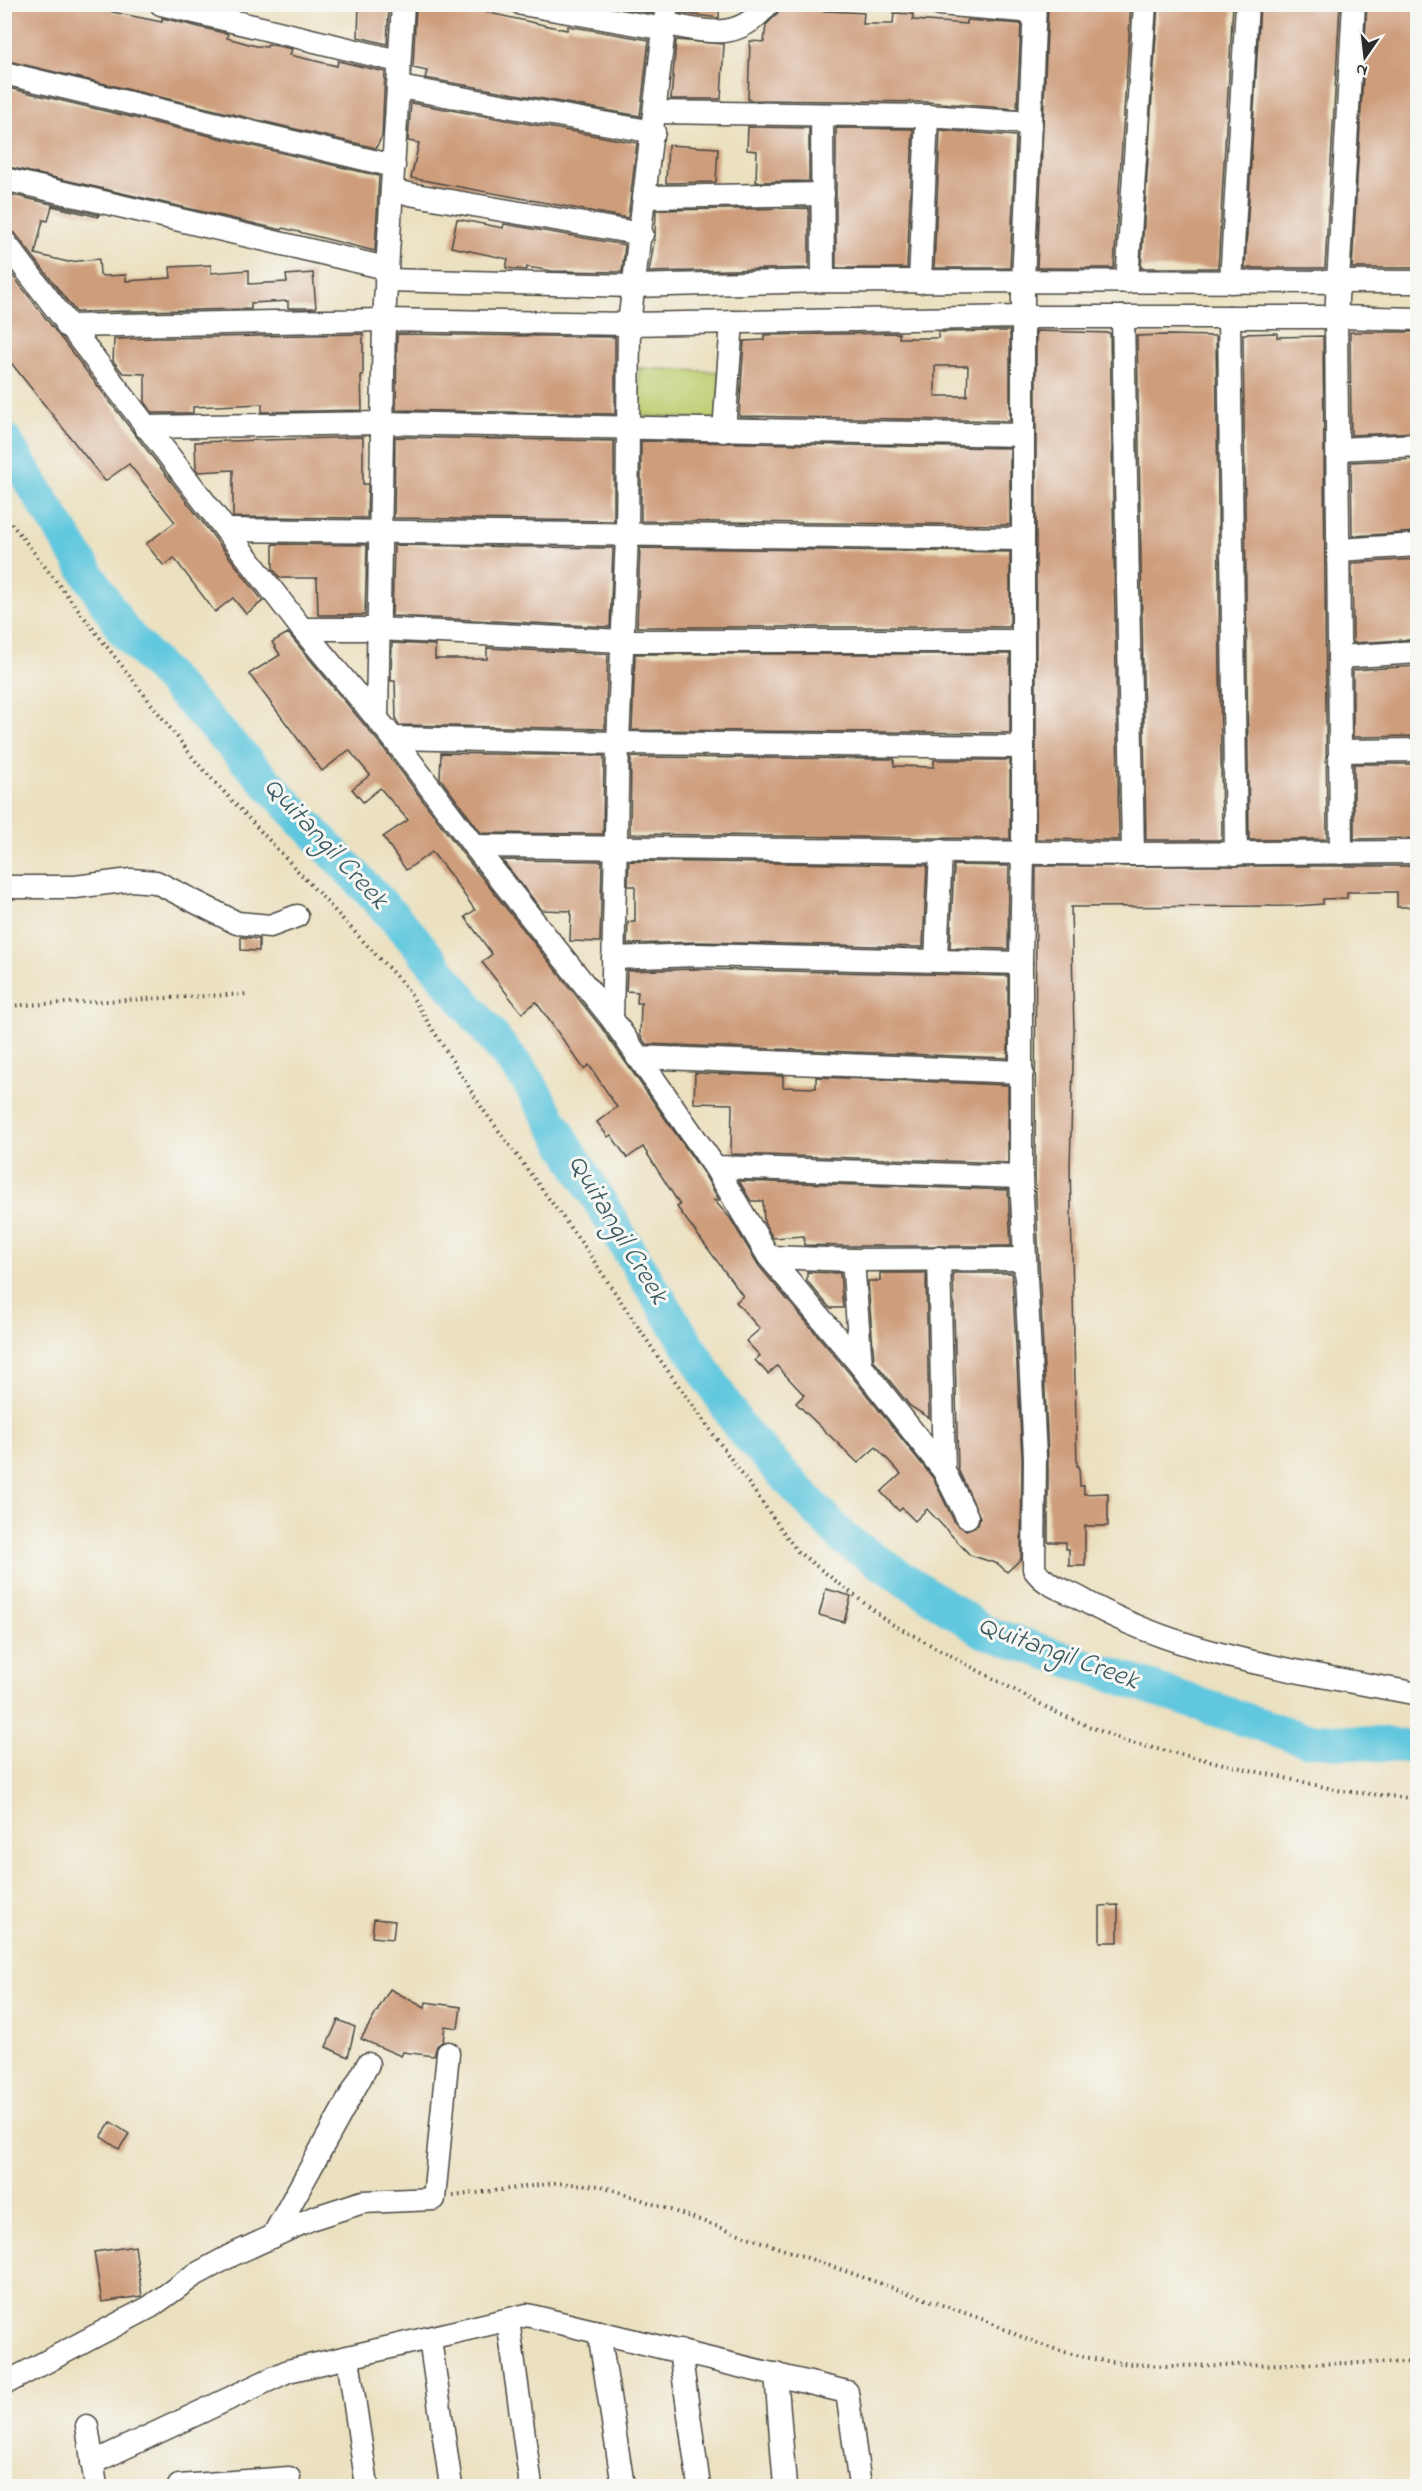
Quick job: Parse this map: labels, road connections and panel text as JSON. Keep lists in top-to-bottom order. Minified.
{"water":["Quitangil Creek"],"north":"bottom"}
